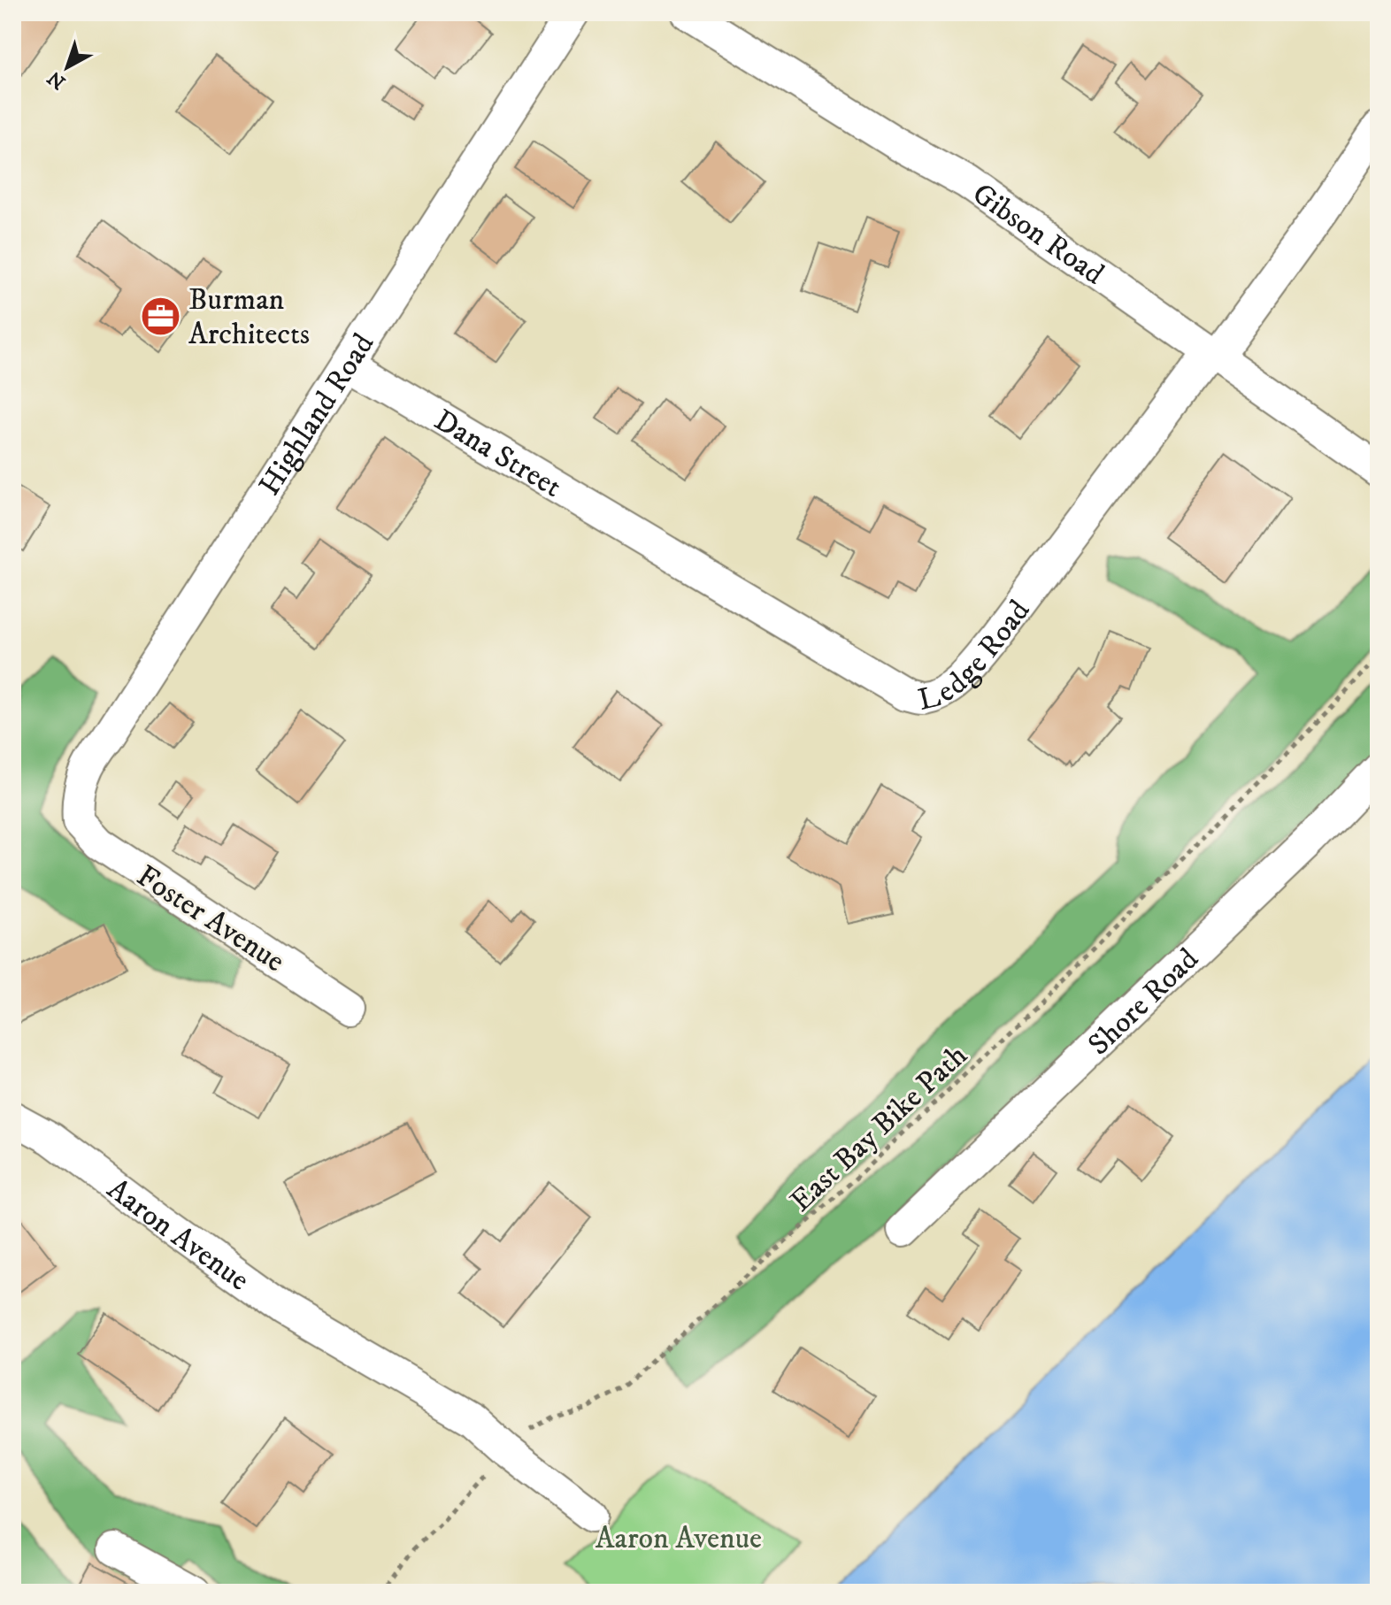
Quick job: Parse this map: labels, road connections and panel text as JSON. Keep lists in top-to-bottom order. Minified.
{"streets":{"street":["Gibson Road","Highland Road","Dana Street","Ledge Road","Foster Avenue","Shore Road","Aaron Avenue"],"path":["East Bay Bike Path"]},"crossings":[["Gibson Road","Ledge Road"],["Highland Road","Dana Street"],["Highland Road","Foster Avenue"],["Dana Street","Ledge Road"],["East Bay Bike Path","Aaron Avenue"]],"parks":["Aaron Avenue"],"places":{"office":["Burman Architects"]},"north":"bottom left"}
